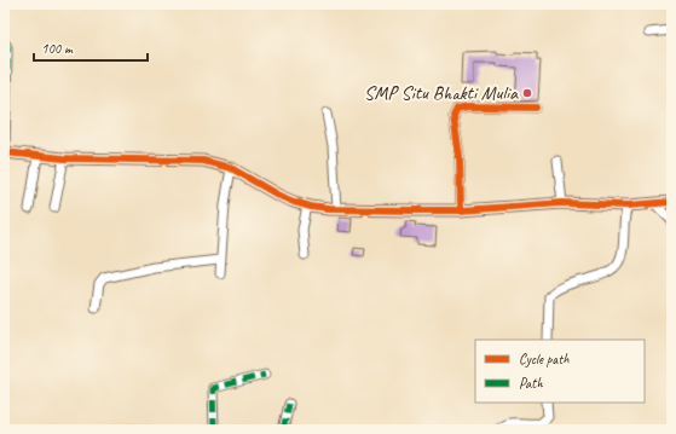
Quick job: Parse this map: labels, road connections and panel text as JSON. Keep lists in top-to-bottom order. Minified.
{"places":["SMP Situ Bhakti Mulia"],"legend":["Cycle path","Path"],"scale_bar":"100 m"}
